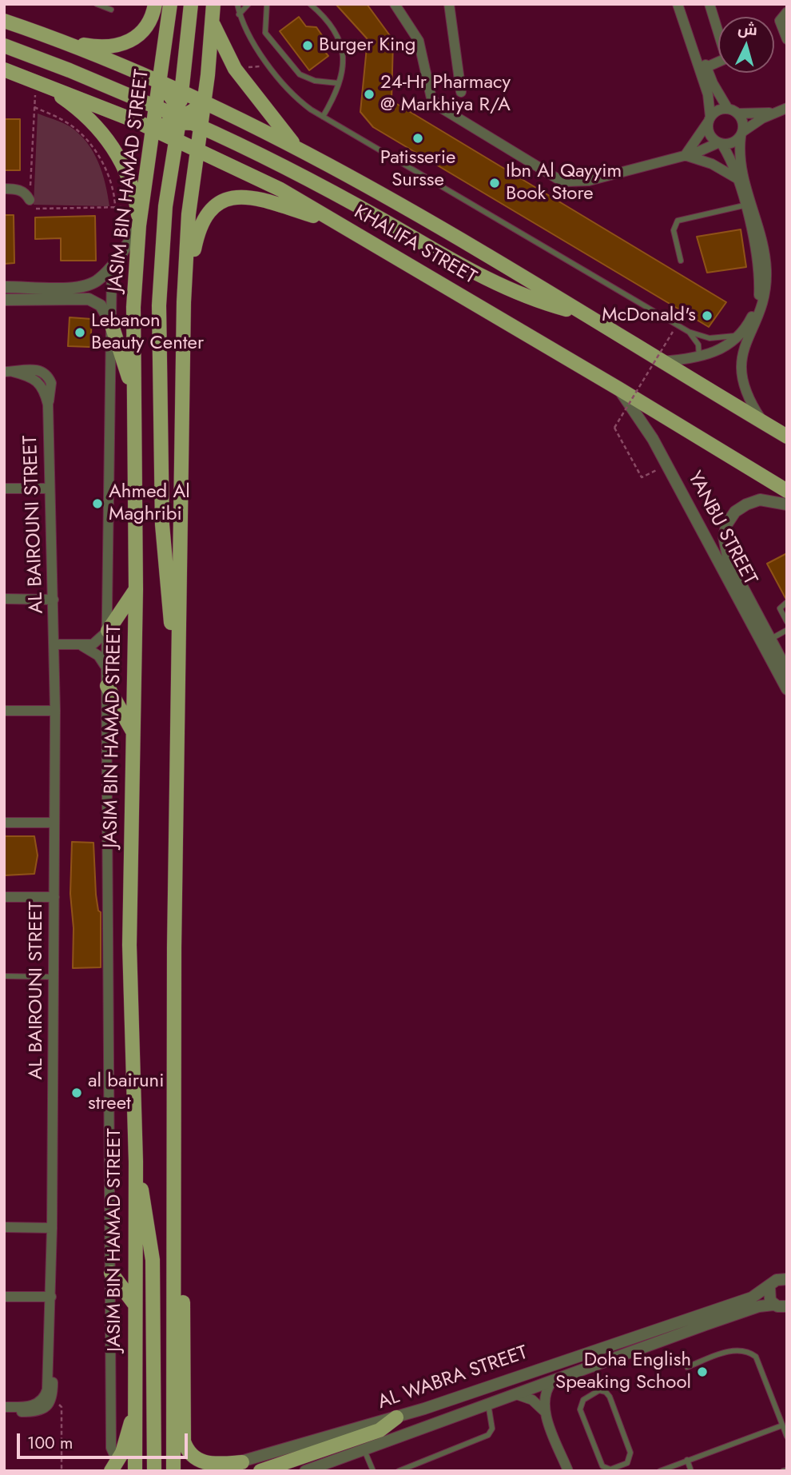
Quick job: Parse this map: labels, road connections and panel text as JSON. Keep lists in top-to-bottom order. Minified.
{"streets":{"main road":["JASIM BIN HAMAD STREET","KHALIFA STREET"],"street":["AL BAIROUNI STREET","YANBU STREET","AL WABRA STREET"]},"crossings":[["JASIM BIN HAMAD STREET","KHALIFA STREET"],["KHALIFA STREET","YANBU STREET"]],"places":["Burger King","24-Hr Pharmacy @ Markhiya R/A","Patisserie Sursse","Ibn Al Qayyim Book Store","McDonald's","Lebanon Beauty Center","Ahmed Al Maghribi","al bairuni street","Doha English Speaking School"],"scale_bar":"100 m","north":"top"}
